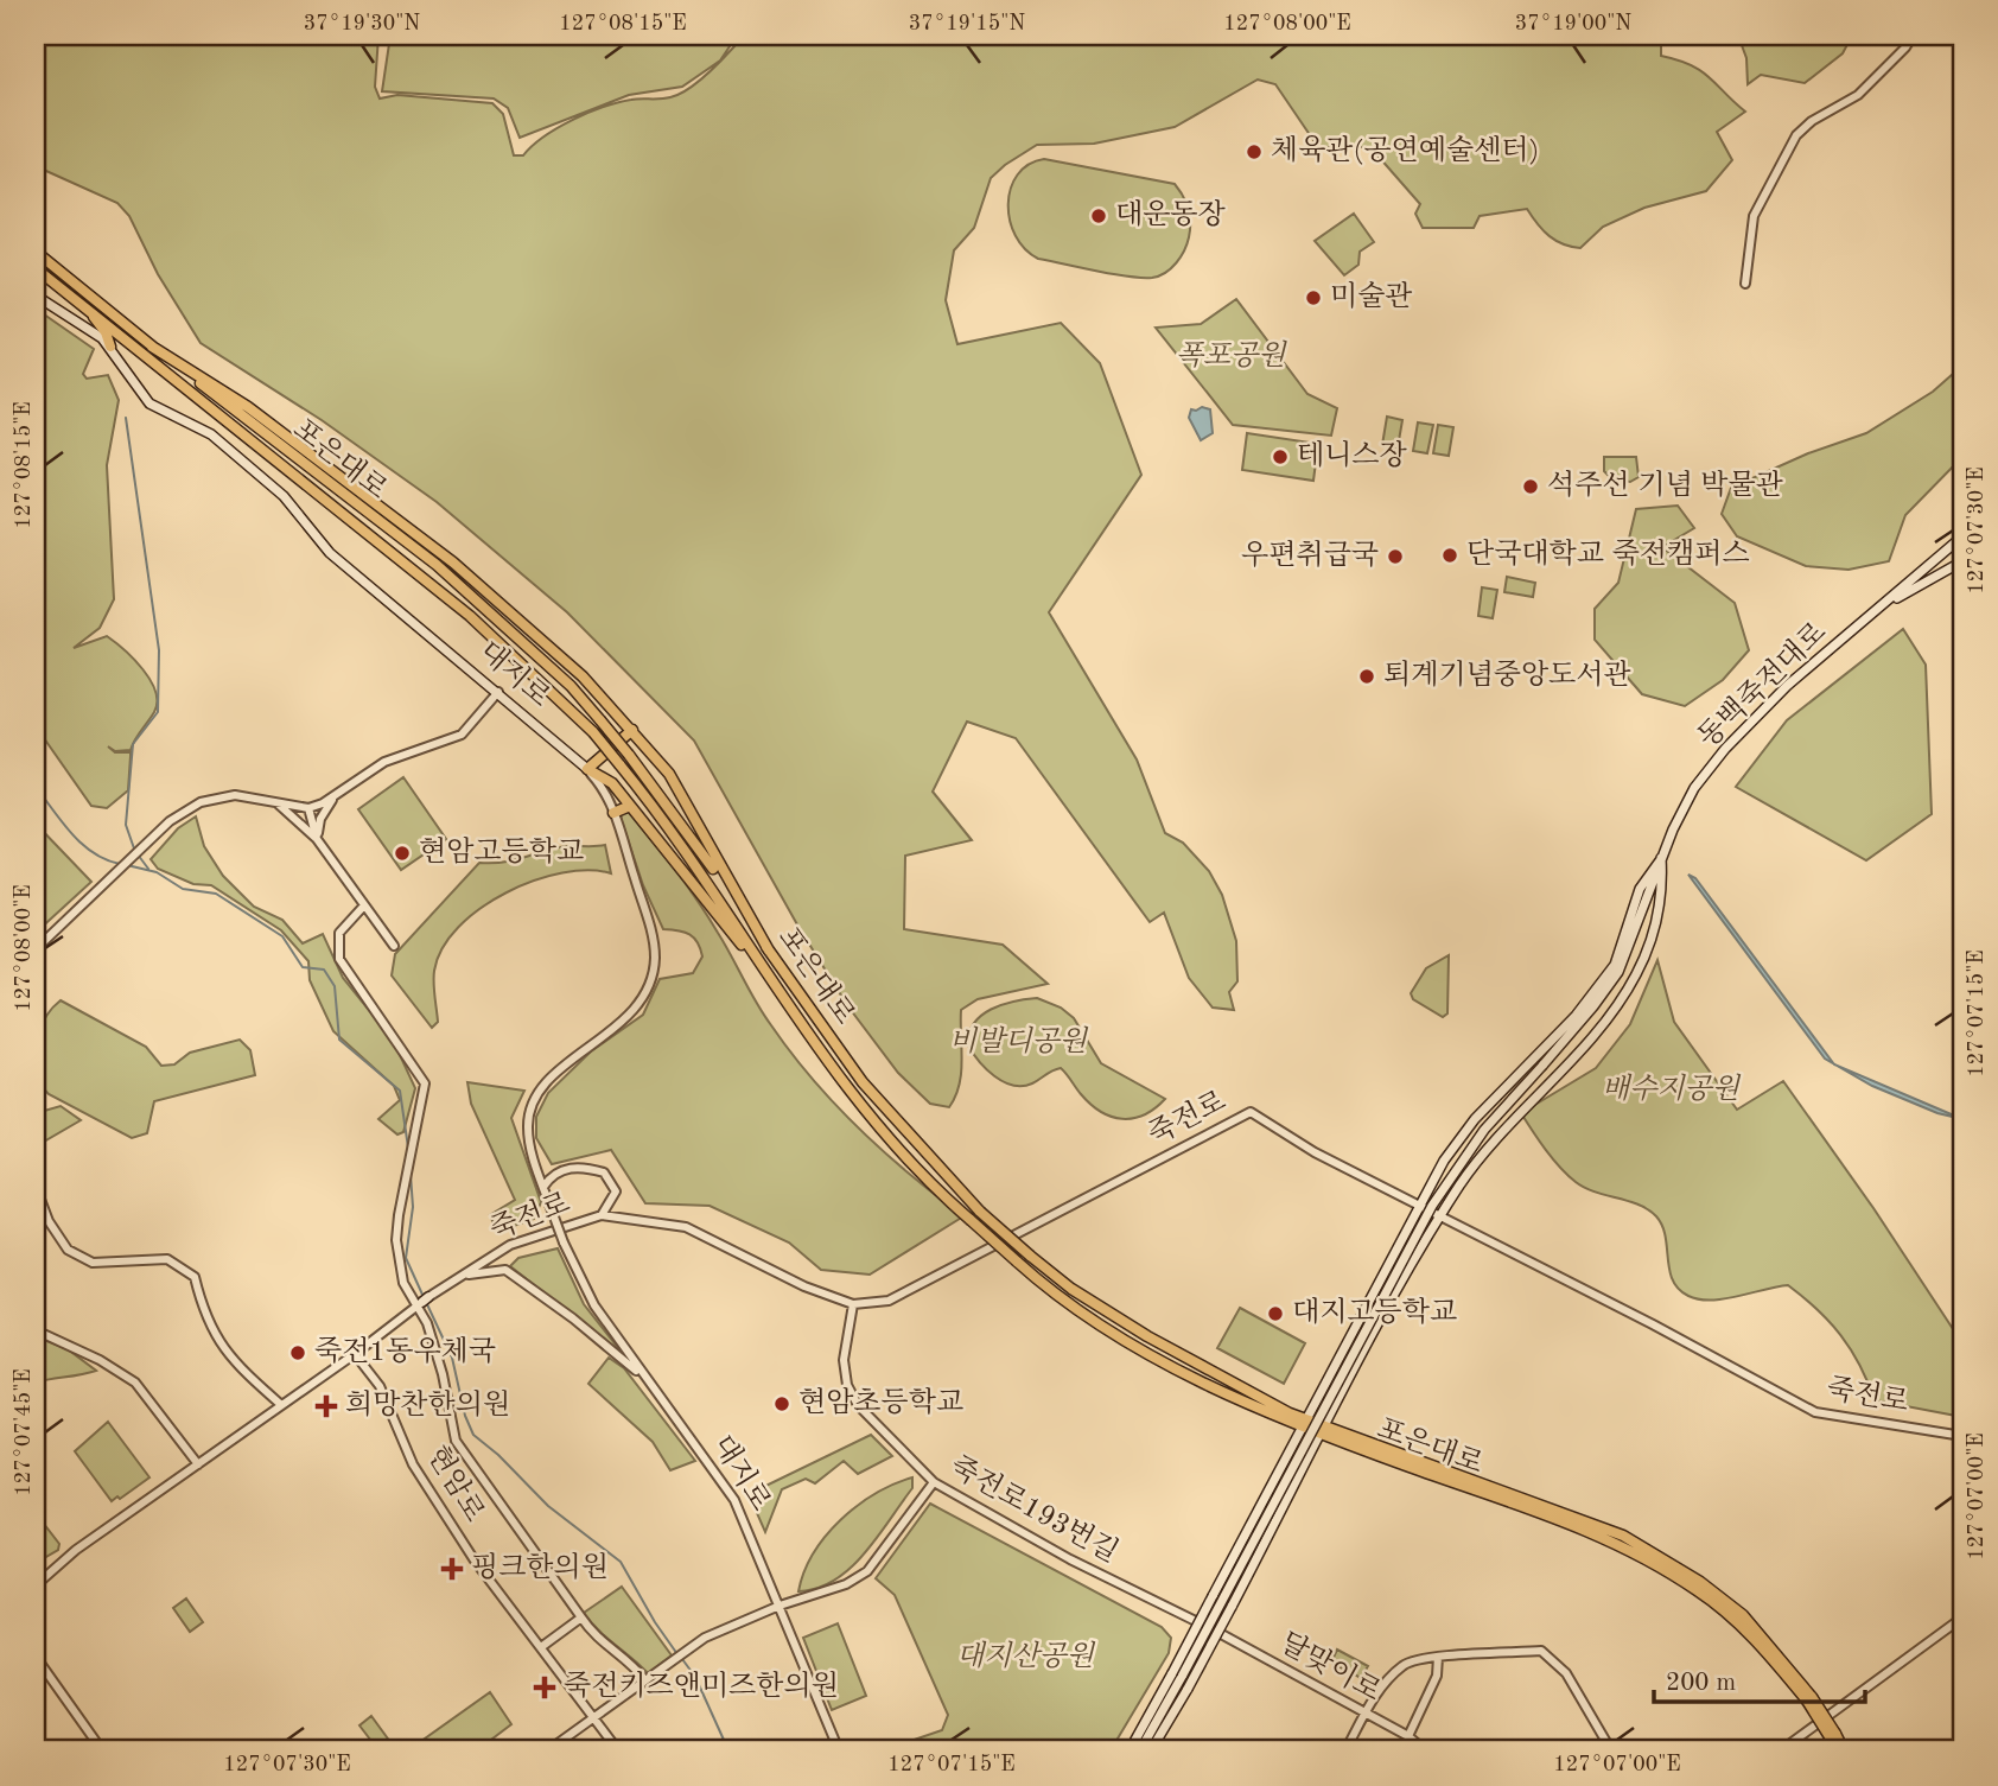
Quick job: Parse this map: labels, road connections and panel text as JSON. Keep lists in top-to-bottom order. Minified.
{"streets":{"highway":["포은대로"],"main road":["대지로","동백죽전대로"],"street":["죽전로","현암로","죽전로193번길","달맞이로"]},"crossings":[["죽전로","현암로"],["죽전로","죽전로193번길"],["죽전로193번길","달맞이로"]],"parks":["폭포공원","비발디공원","배수지공원","대지산공원"],"places":{"other":["체육관(공연예술센터)","대운동장","미술관","테니스장","석주선 기념 박물관","단국대학교 죽전캠퍼스","우편취급국","퇴계기념중앙도서관","현암고등학교","대지고등학교","죽전1동우체국","현암초등학교"],"health":["희망찬한의원","핑크한의원","죽전키즈앤미즈한의원"]},"scale_bar":"200 m","coordinates":["37°19'30\"N","127°08'15\"E","37°19'15\"N","127°08'00\"E","37°19'00\"N","127°07'30\"E","127°07'15\"E","127°07'45\"E","127°07'00\"E"]}
